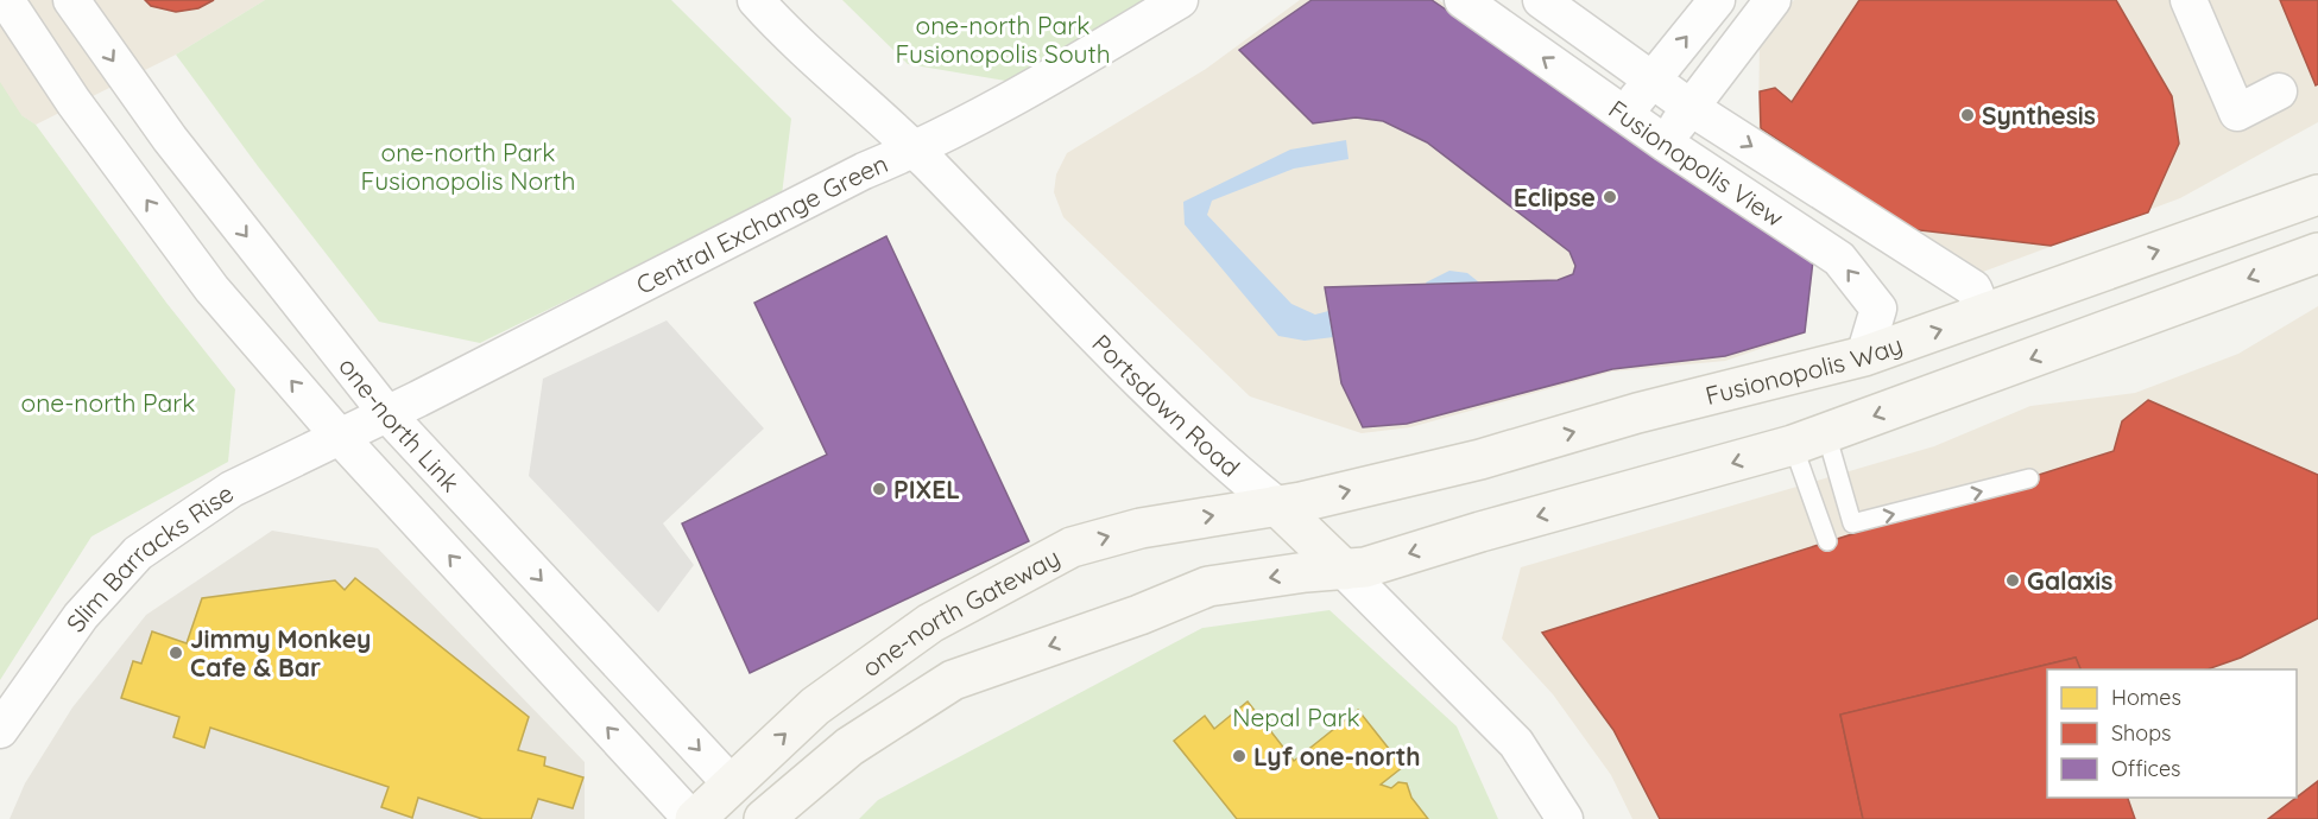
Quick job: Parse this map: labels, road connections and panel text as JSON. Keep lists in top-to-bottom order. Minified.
{"streets":{"street":["Fusionopolis View","Central Exchange Green","Fusionopolis Way","Portsdown Road","one-north Link","Slim Barracks Rise","one-north Gateway"]},"crossings":[["Fusionopolis View","Fusionopolis Way"],["Central Exchange Green","Portsdown Road"],["Central Exchange Green","one-north Link"],["Central Exchange Green","Slim Barracks Rise"],["Fusionopolis Way","Portsdown Road"],["Fusionopolis Way","one-north Gateway"],["Portsdown Road","one-north Gateway"],["one-north Link","Slim Barracks Rise"],["one-north Link","one-north Gateway"]],"parks":["one-north Park Fusionopolis South","one-north Park Fusionopolis North","one-north Park","Nepal Park"],"places":["Synthesis","Eclipse","PIXEL","Galaxis","Jimmy Monkey Cafe & Bar","Lyf one-north"],"legend":["Homes","Shops","Offices"]}
